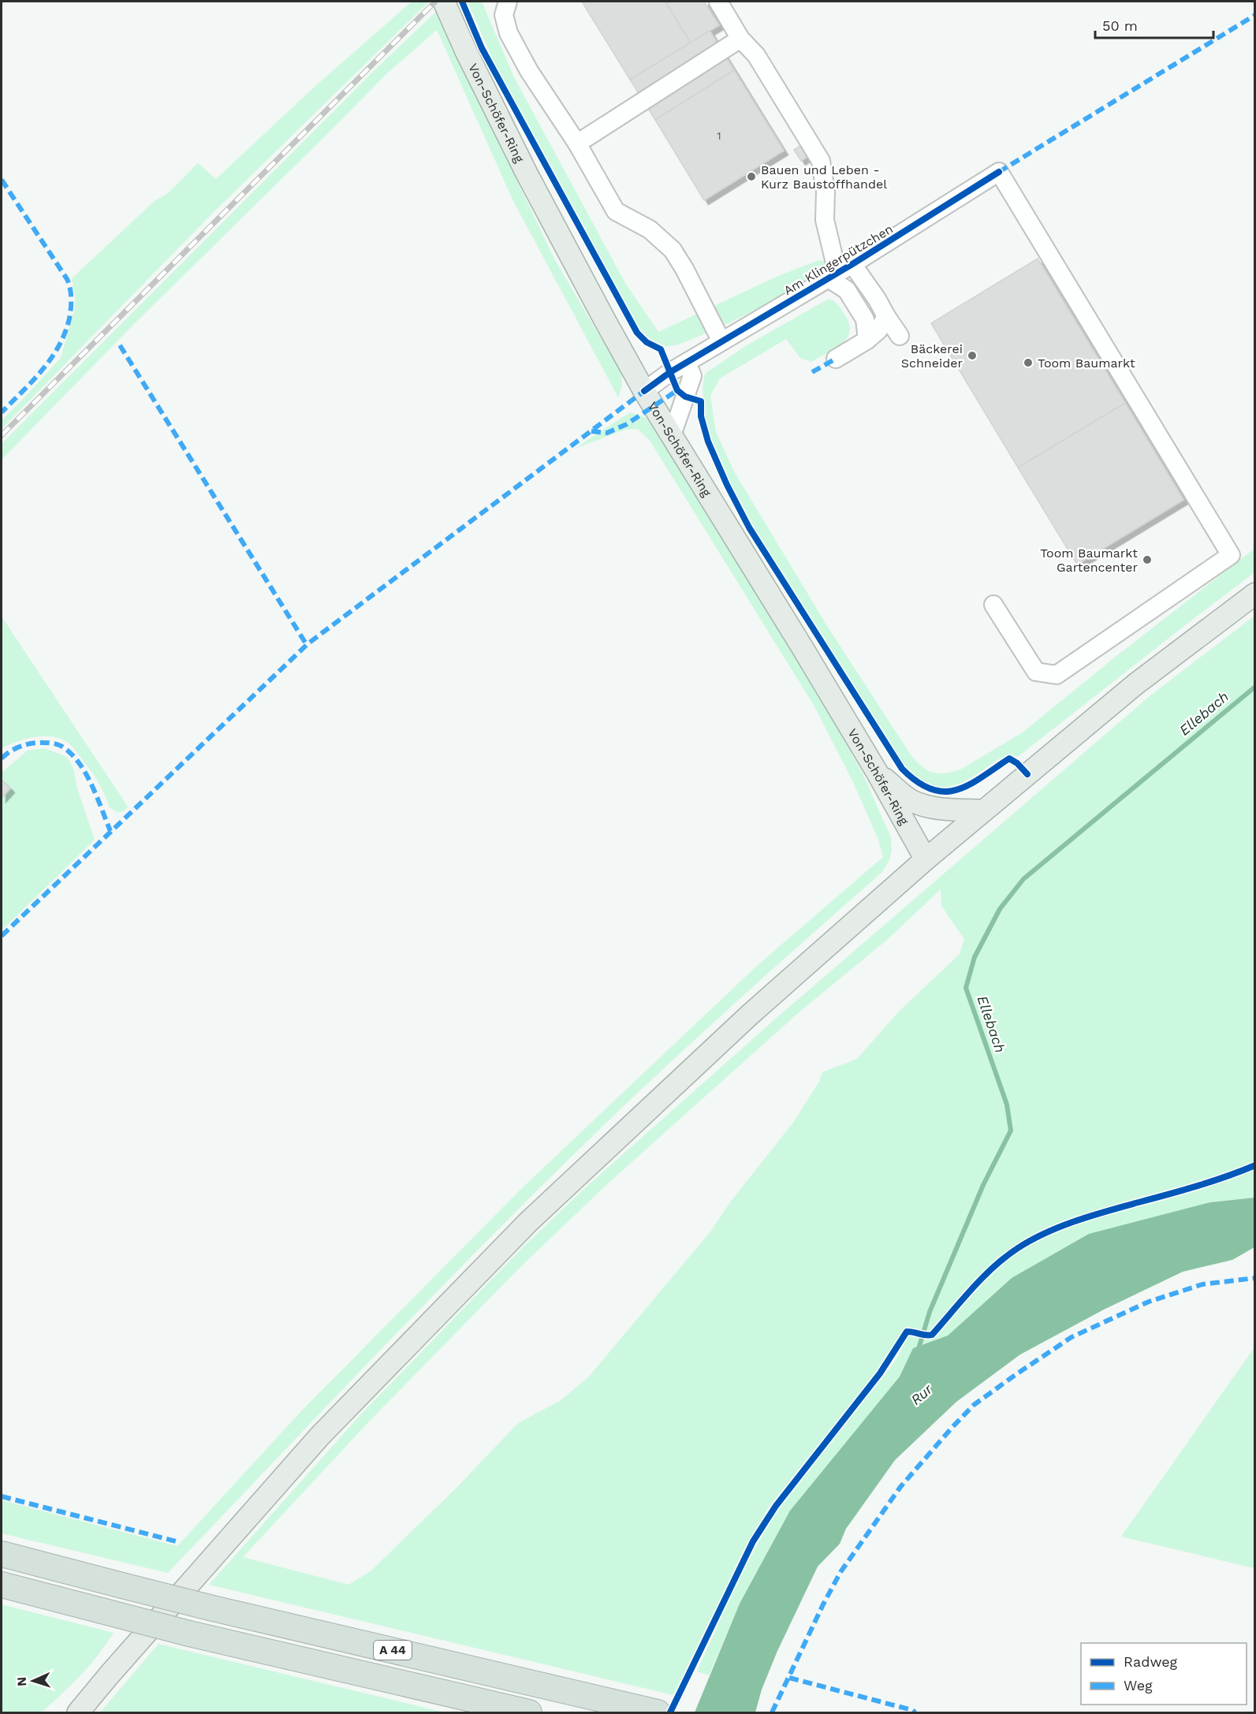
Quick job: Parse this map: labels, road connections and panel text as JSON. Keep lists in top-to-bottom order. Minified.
{"streets":{"highway":["A 44"],"main road":["Von-Schöfer-Ring"],"street":["Am Klingerpützchen"]},"crossings":[["Von-Schöfer-Ring","Am Klingerpützchen"]],"water":["Ellebach","Rur"],"places":["Bauen und Leben - Kurz Baustoffhandel","Bäckerei Schneider","Toom Baumarkt","Toom Baumarkt Gartencenter"],"house_numbers":["1"],"legend":["Radweg","Weg"],"scale_bar":"50 m","north":"left"}
